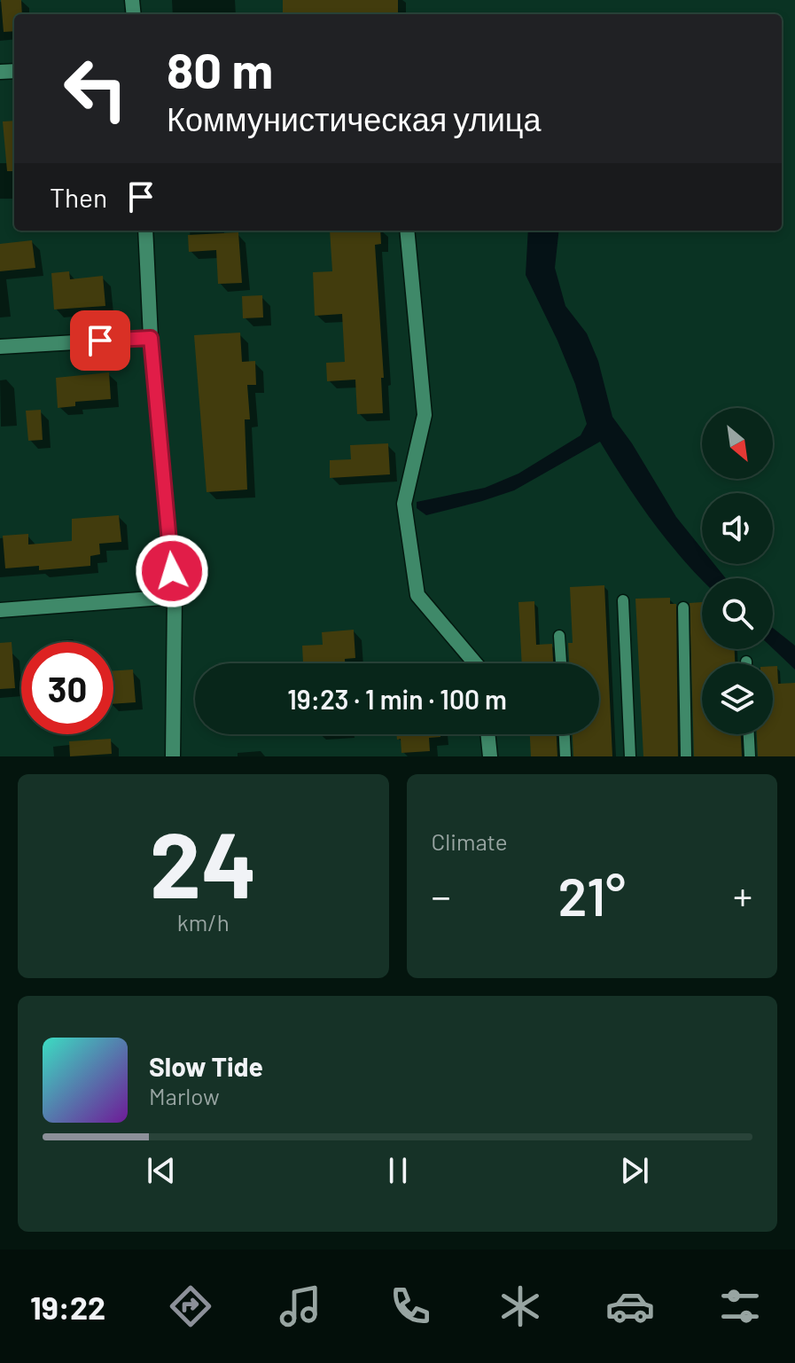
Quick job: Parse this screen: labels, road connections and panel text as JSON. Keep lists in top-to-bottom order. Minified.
{"north":"bottom right","page":{"turn":["80 m","Коммунистическая улица"],"then":"Then","limit":"30","trip":"19:23 · 1 min · 100 m","tile":[["24","km/h"],"Climate"],"heat":["−","21°","+"],"song":["Slow Tide","Marlow"],"tabs":"19:22"}}
